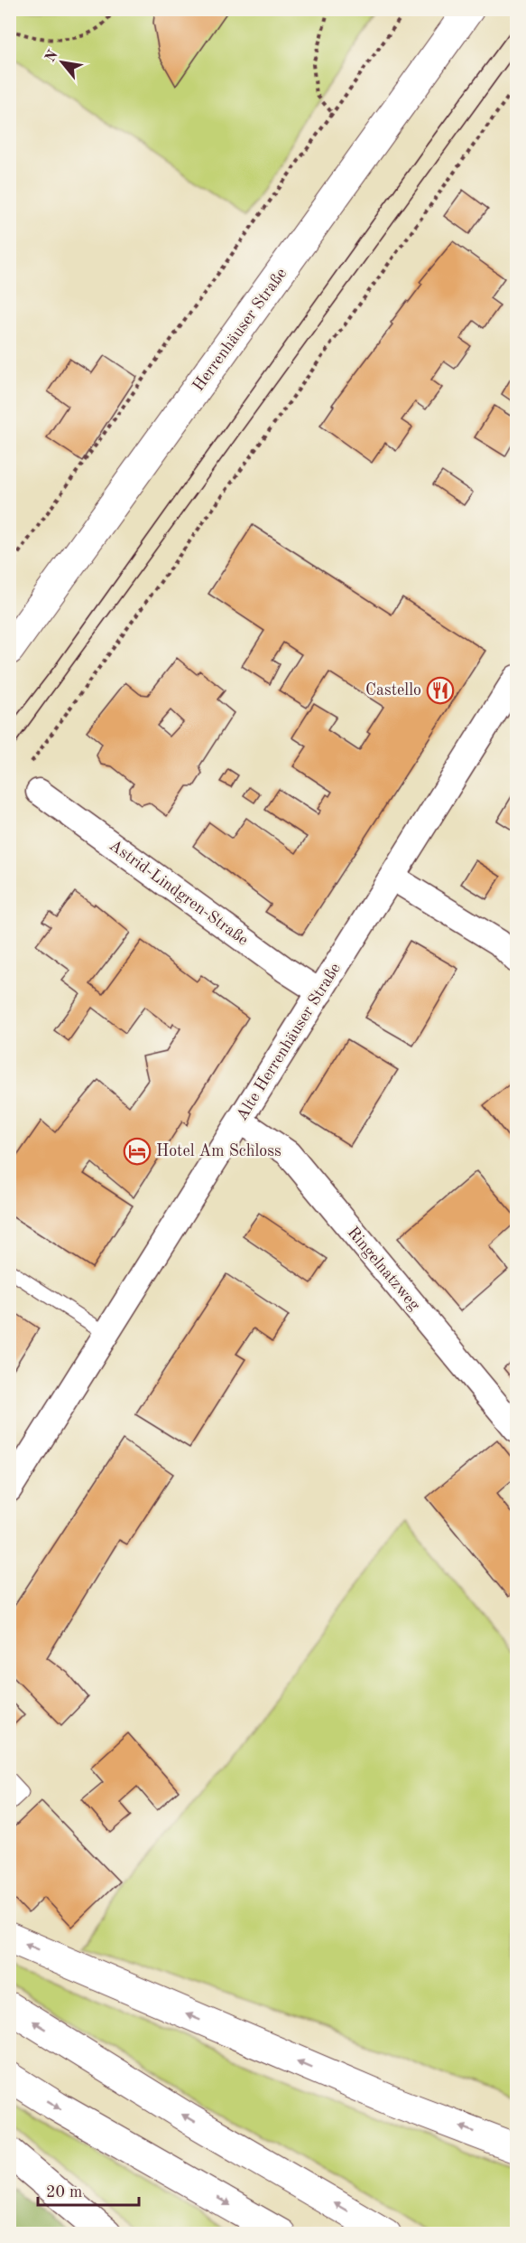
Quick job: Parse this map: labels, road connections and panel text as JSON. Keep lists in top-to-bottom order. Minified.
{"streets":{"main road":["Herrenhäuser Straße"],"street":["Astrid-Lindgren-Straße","Alte Herrenhäuser Straße","Ringelnatzweg"]},"crossings":[["Astrid-Lindgren-Straße","Alte Herrenhäuser Straße"],["Alte Herrenhäuser Straße","Ringelnatzweg"]],"places":{"restaurant":["Castello"],"hotel":["Hotel Am Schloss"]},"scale_bar":"20 m","north":"top left"}
